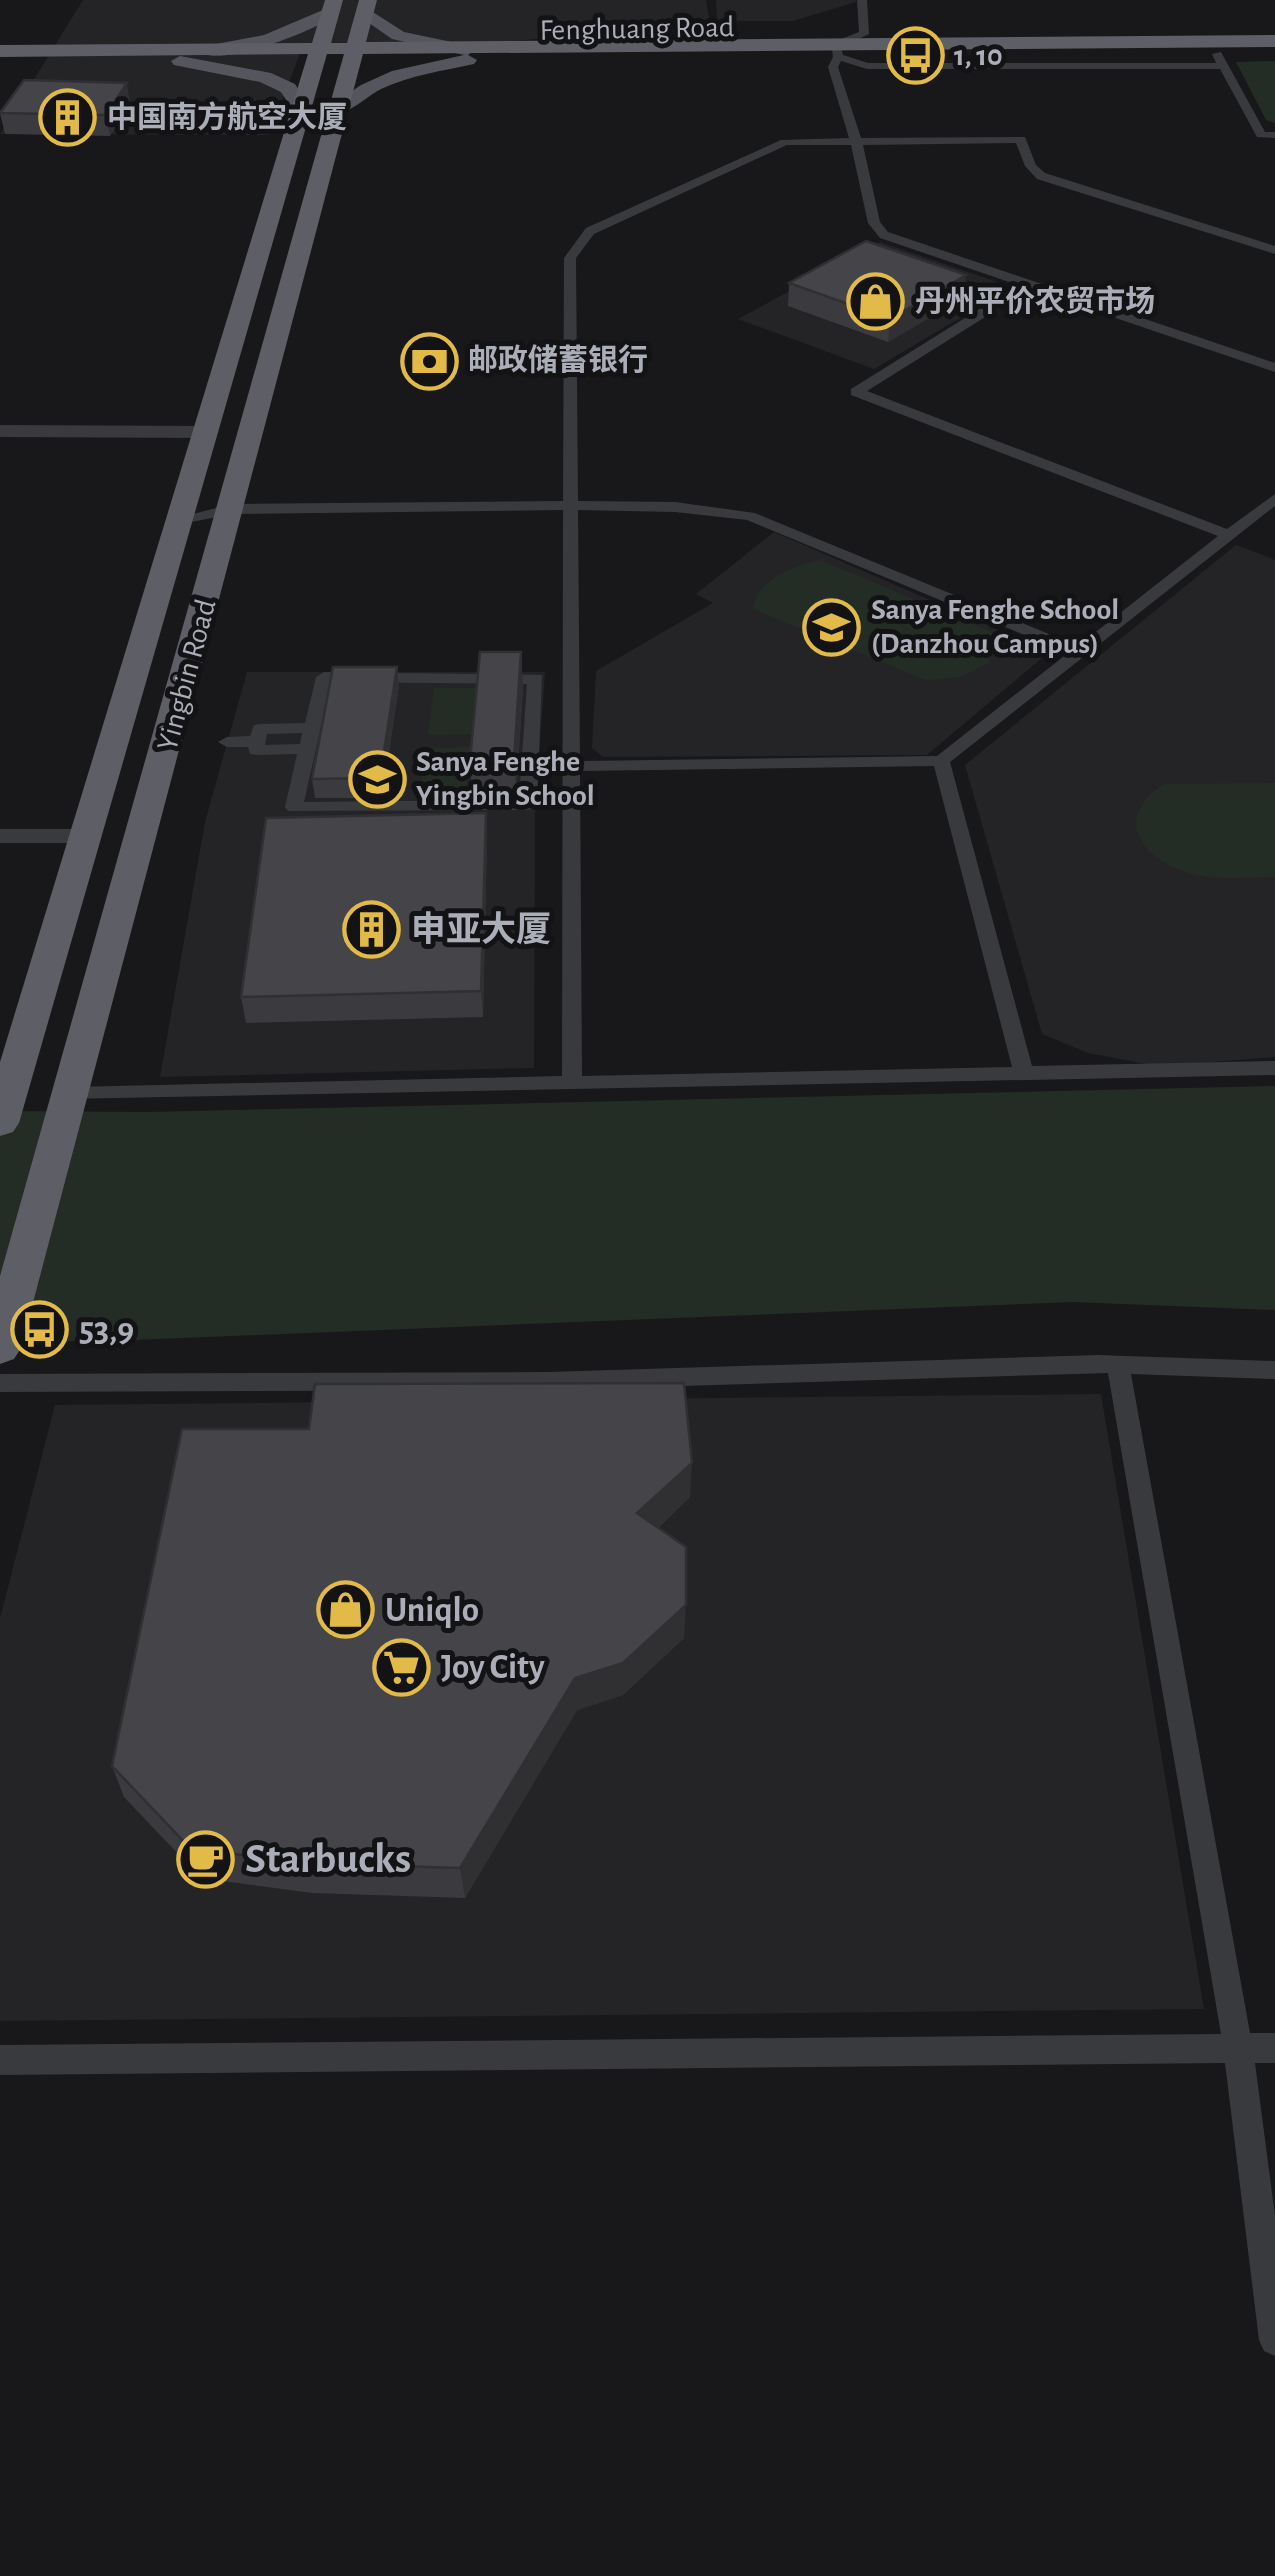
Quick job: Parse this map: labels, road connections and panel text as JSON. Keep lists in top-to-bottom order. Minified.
{"streets":{"highway":["Fenghuang Road","Yingbin Road"]},"crossings":[["Fenghuang Road","Yingbin Road"]],"places":{"bus stop":["1, 10","53,9"],"building":["中国南方航空大厦","申亚大厦"],"shop":["丹州平价农贸市场","Uniqlo"],"bank":["邮政储蓄银行"],"school or university":["Sanya Fenghe School (Danzhou Campus)","Sanya Fenghe Yingbin School"],"supermarket":["Joy City"],"cafe":["Starbucks"]}}
